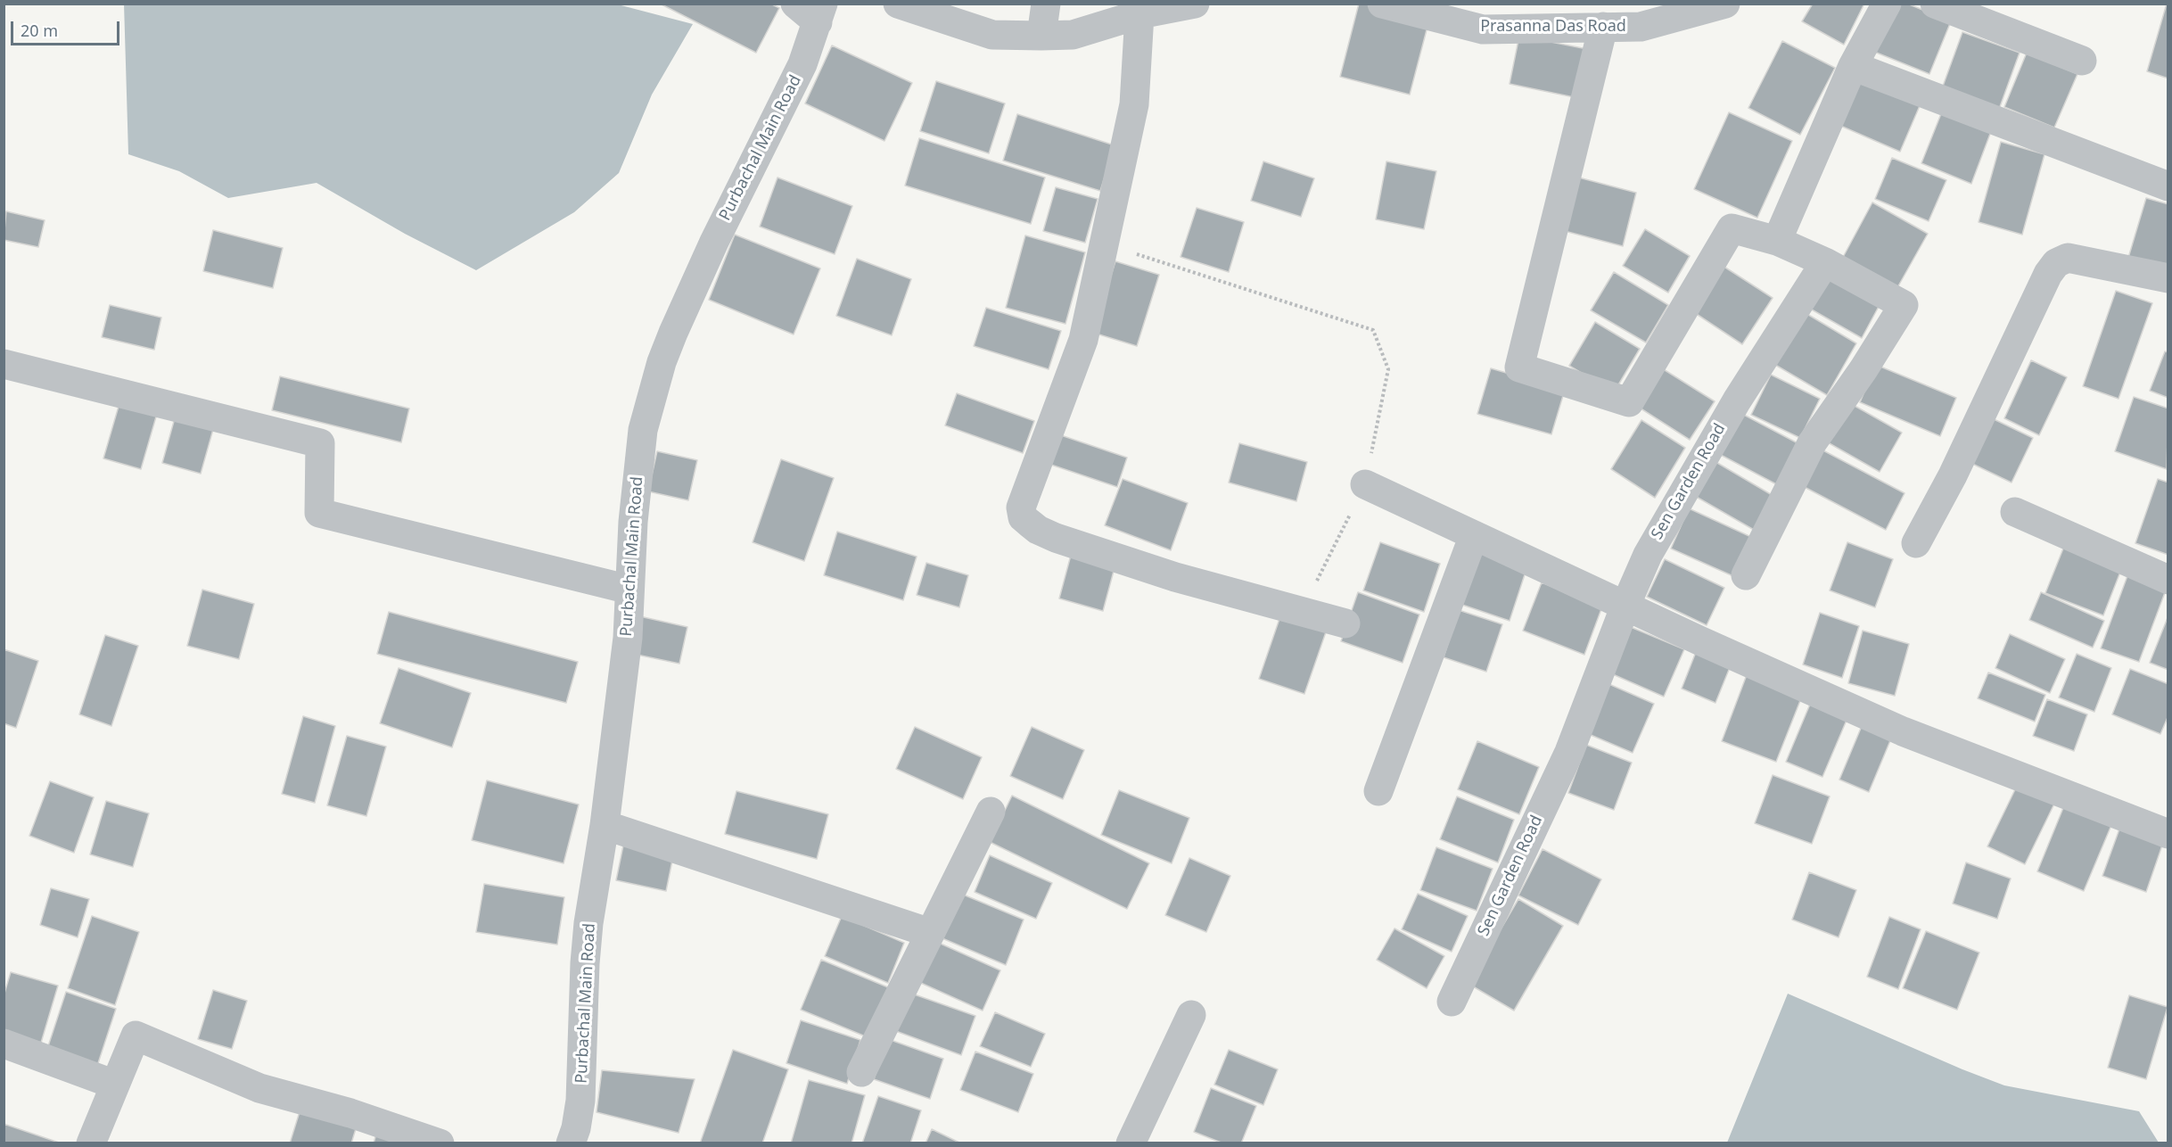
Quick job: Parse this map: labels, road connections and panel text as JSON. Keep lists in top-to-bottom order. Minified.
{"streets":{"street":["Prasanna Das Road","Purbachal Main Road","Sen Garden Road"]},"scale_bar":"20 m"}
